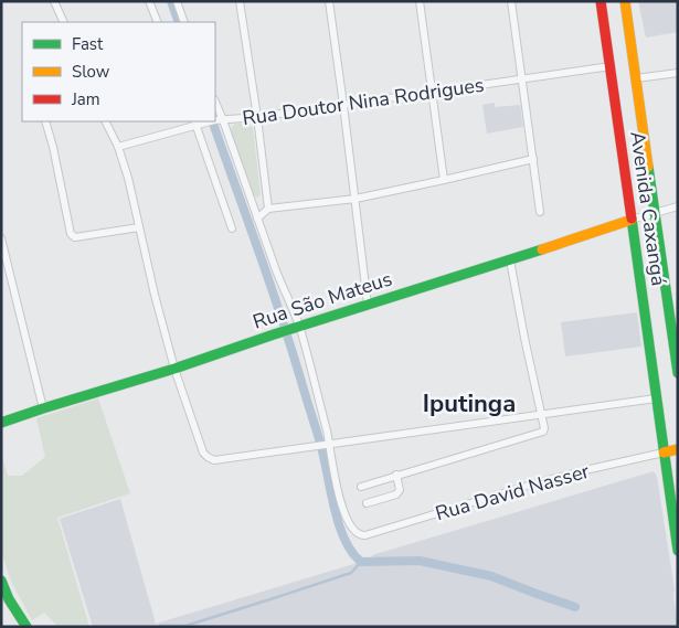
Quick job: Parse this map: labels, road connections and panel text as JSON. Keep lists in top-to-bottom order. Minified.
{"streets":{"main road":["Avenida Caxangá","Rua São Mateus"],"street":["Rua Doutor Nina Rodrigues","Rua David Nasser"]},"crossings":[["Rua Doutor Nina Rodrigues","Avenida Caxangá"],["Avenida Caxangá","Rua São Mateus"],["Avenida Caxangá","Rua David Nasser"]],"districts":["Iputinga"],"legend":["Fast","Slow","Jam"]}
